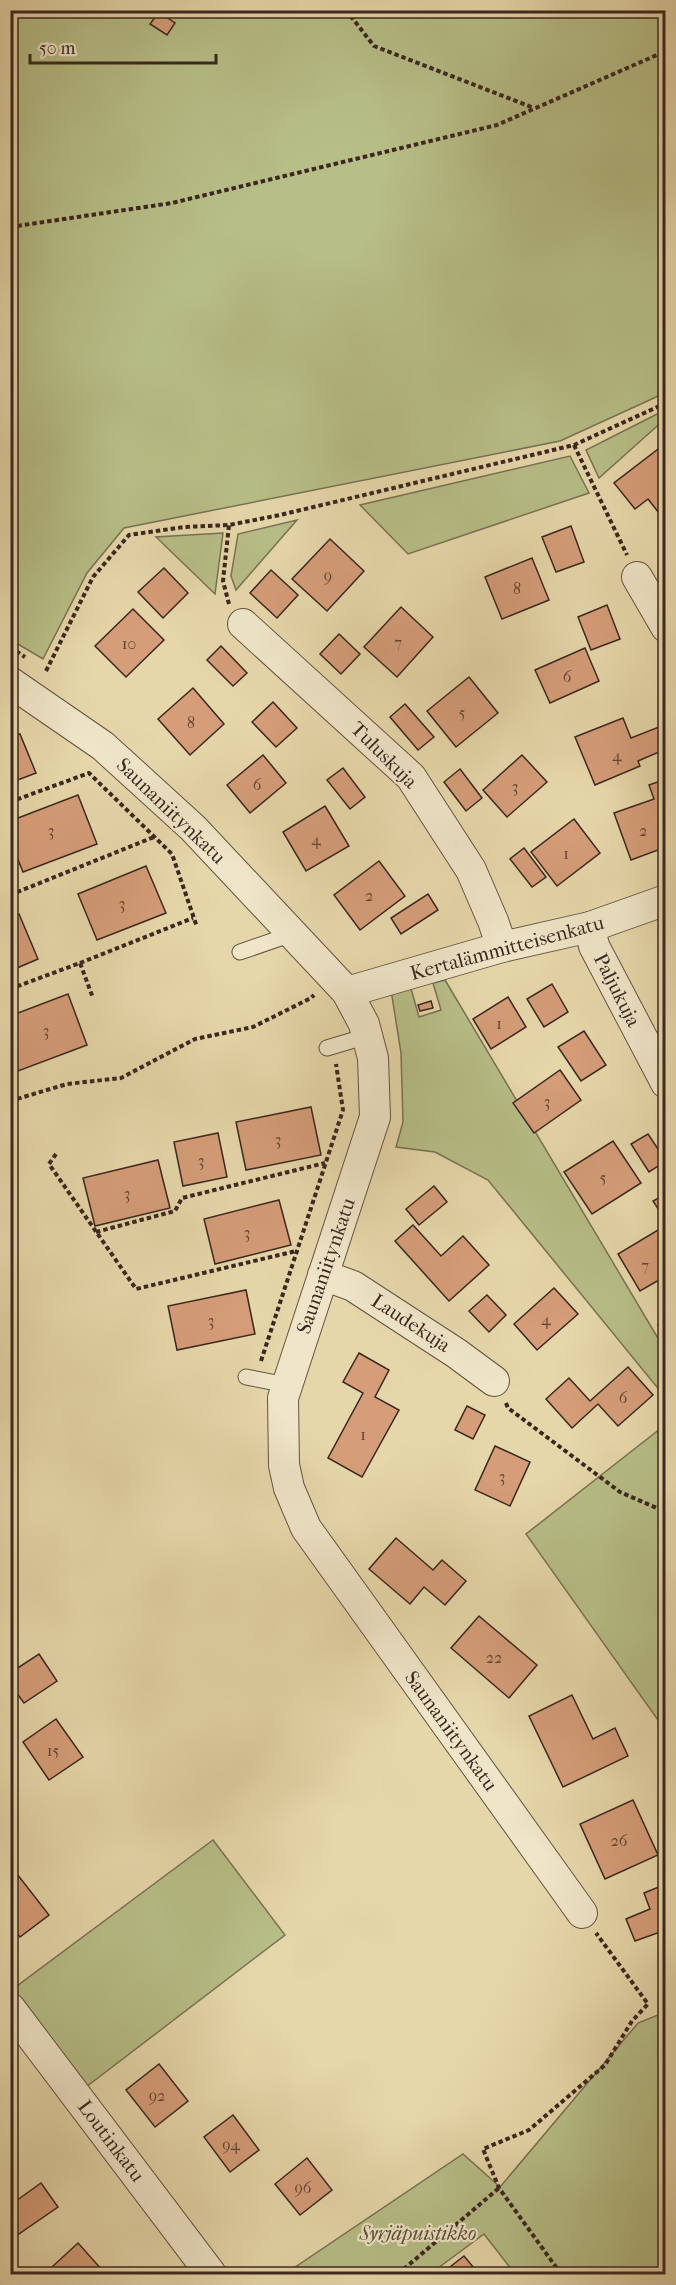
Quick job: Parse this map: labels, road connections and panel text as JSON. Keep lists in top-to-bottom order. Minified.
{"streets":{"street":["Tuluskuja","Saunaniitynkatu","Kertalämmitteisenkatu","Paljukuja","Laudekuja","Loutinkatu"]},"crossings":[["Tuluskuja","Kertalämmitteisenkatu"],["Saunaniitynkatu","Kertalämmitteisenkatu"],["Saunaniitynkatu","Laudekuja"],["Kertalämmitteisenkatu","Paljukuja"]],"parks":["Syrjäpuistikko"],"house_numbers":["9","8","7","10","6","5","8","4","6","3","3","2","4","1","2","3","1","3","3","3","3","5","3","3","7","4","3","6","1","3","22","15","26","92","94","96"],"scale_bar":"50 m"}
